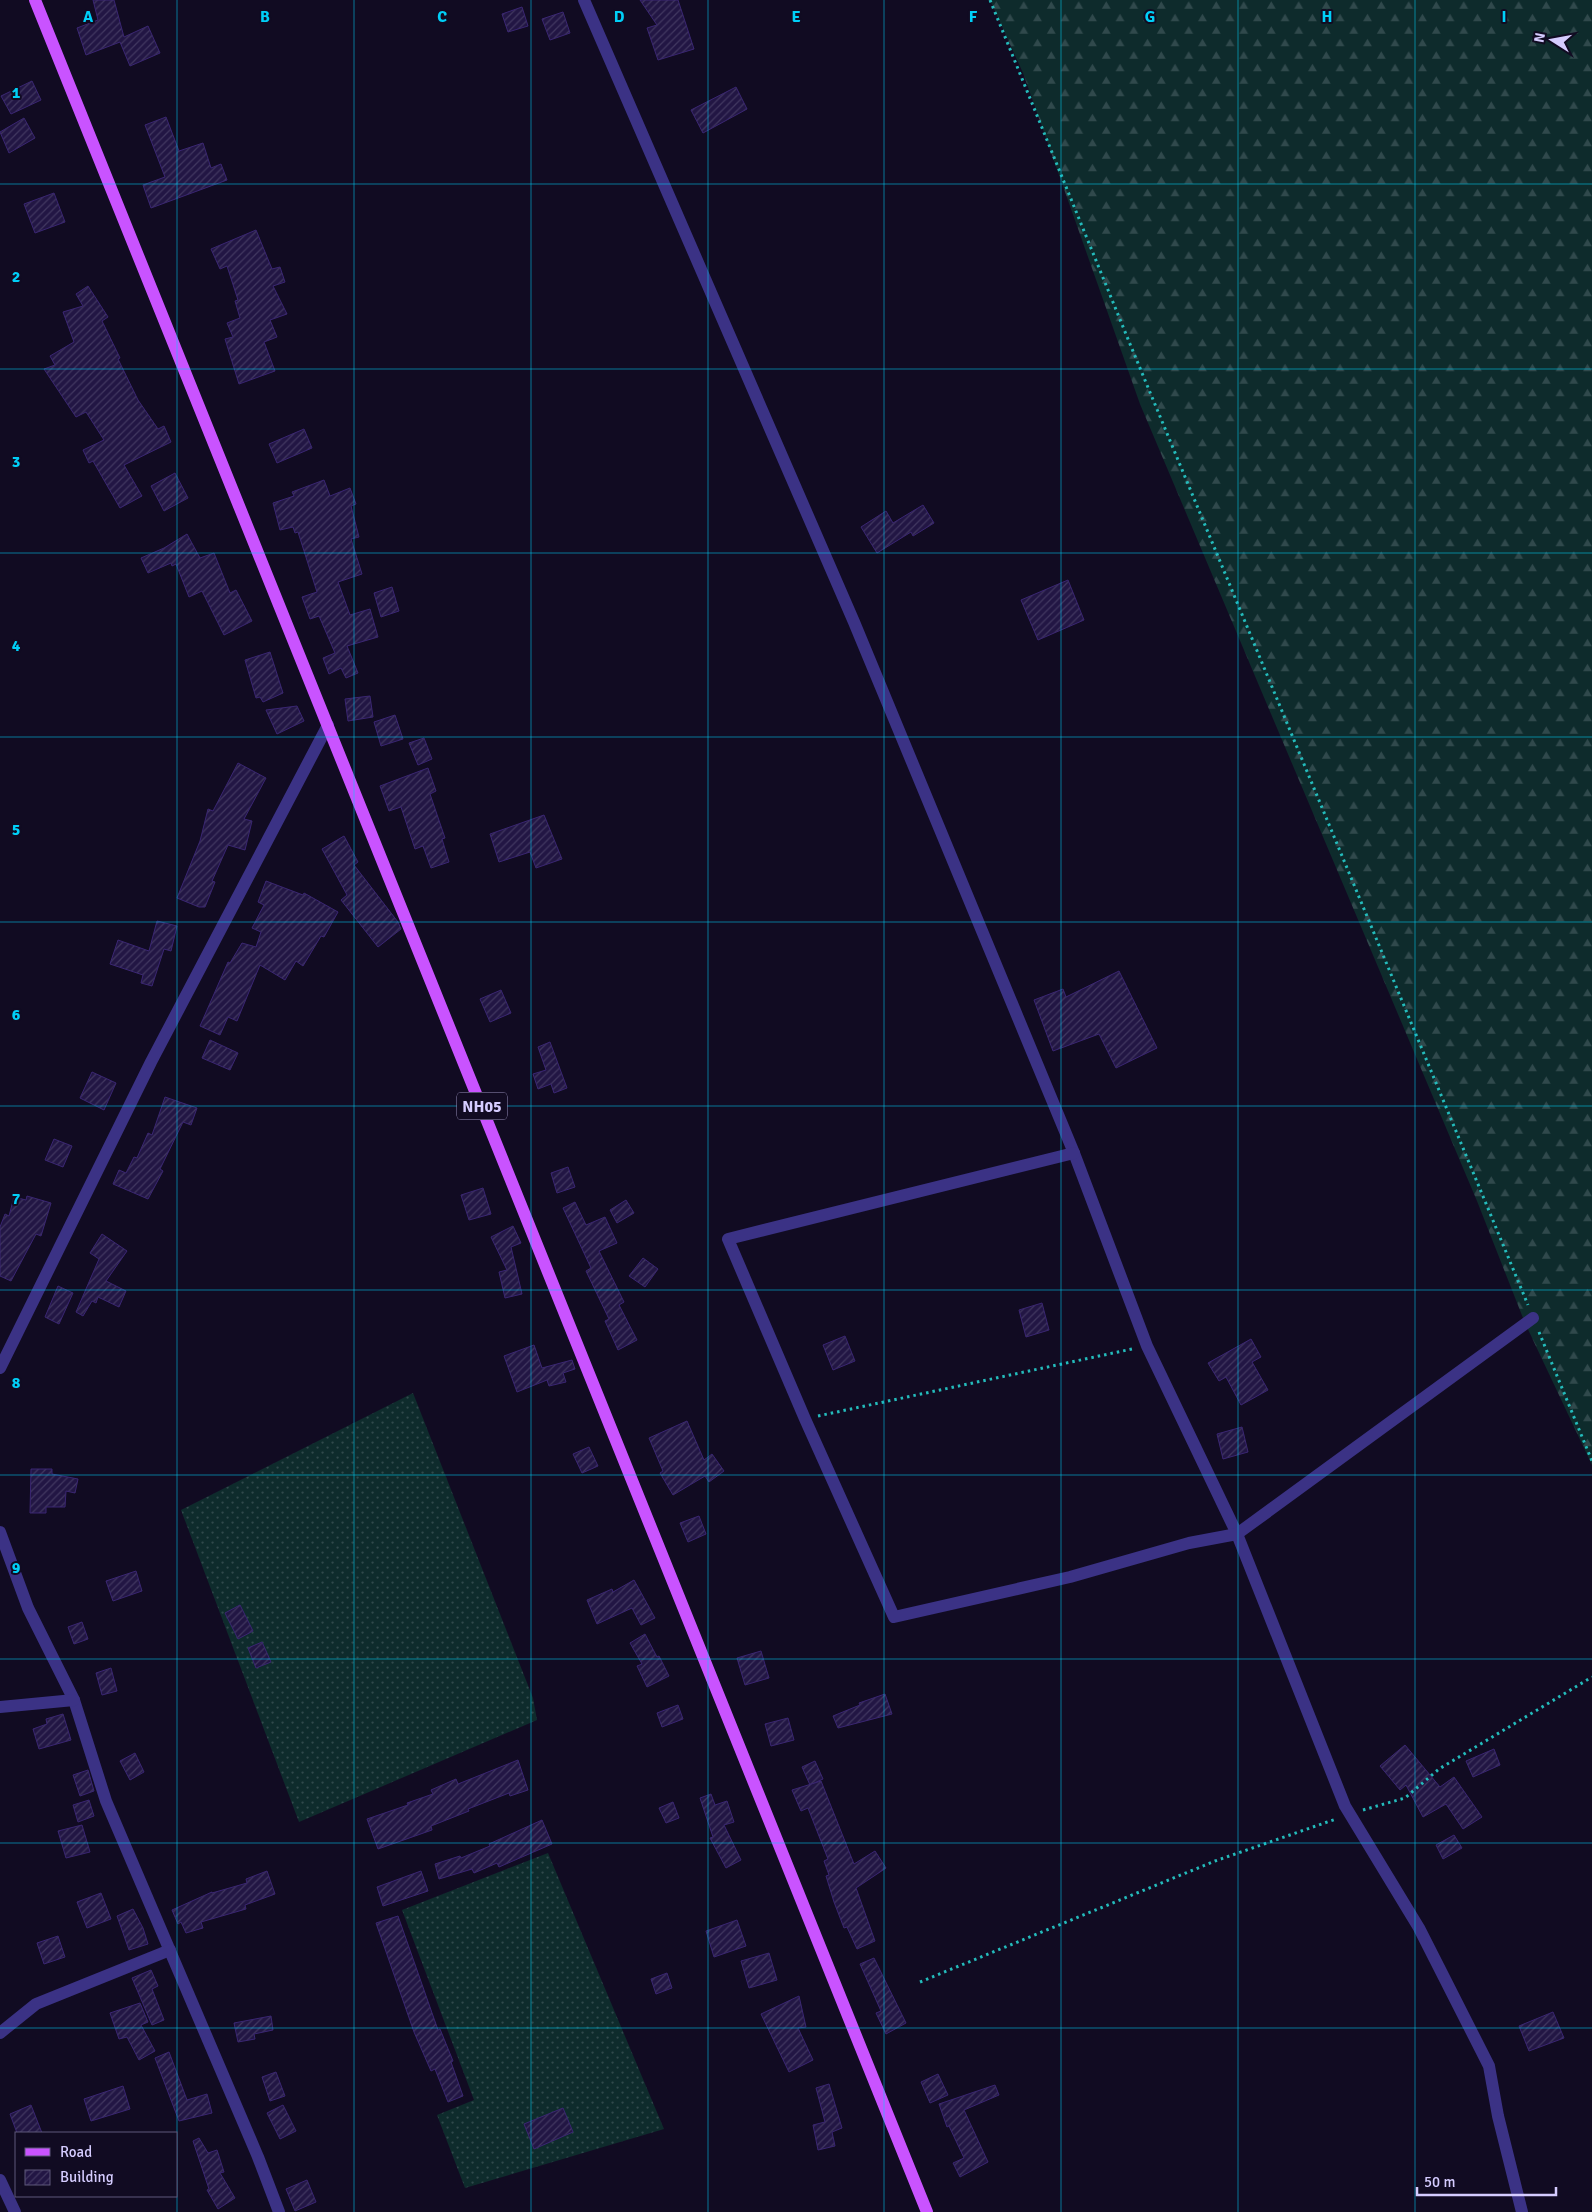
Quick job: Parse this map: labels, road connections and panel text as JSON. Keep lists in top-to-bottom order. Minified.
{"streets":{"main road":["NH05"]},"legend":["Road","Building"],"scale_bar":"50 m","north":"left","grid":{"columns":["A","B","C","D","E","F","G","H","I"],"rows":["1","2","3","4","5","6","7","8","9"]}}
